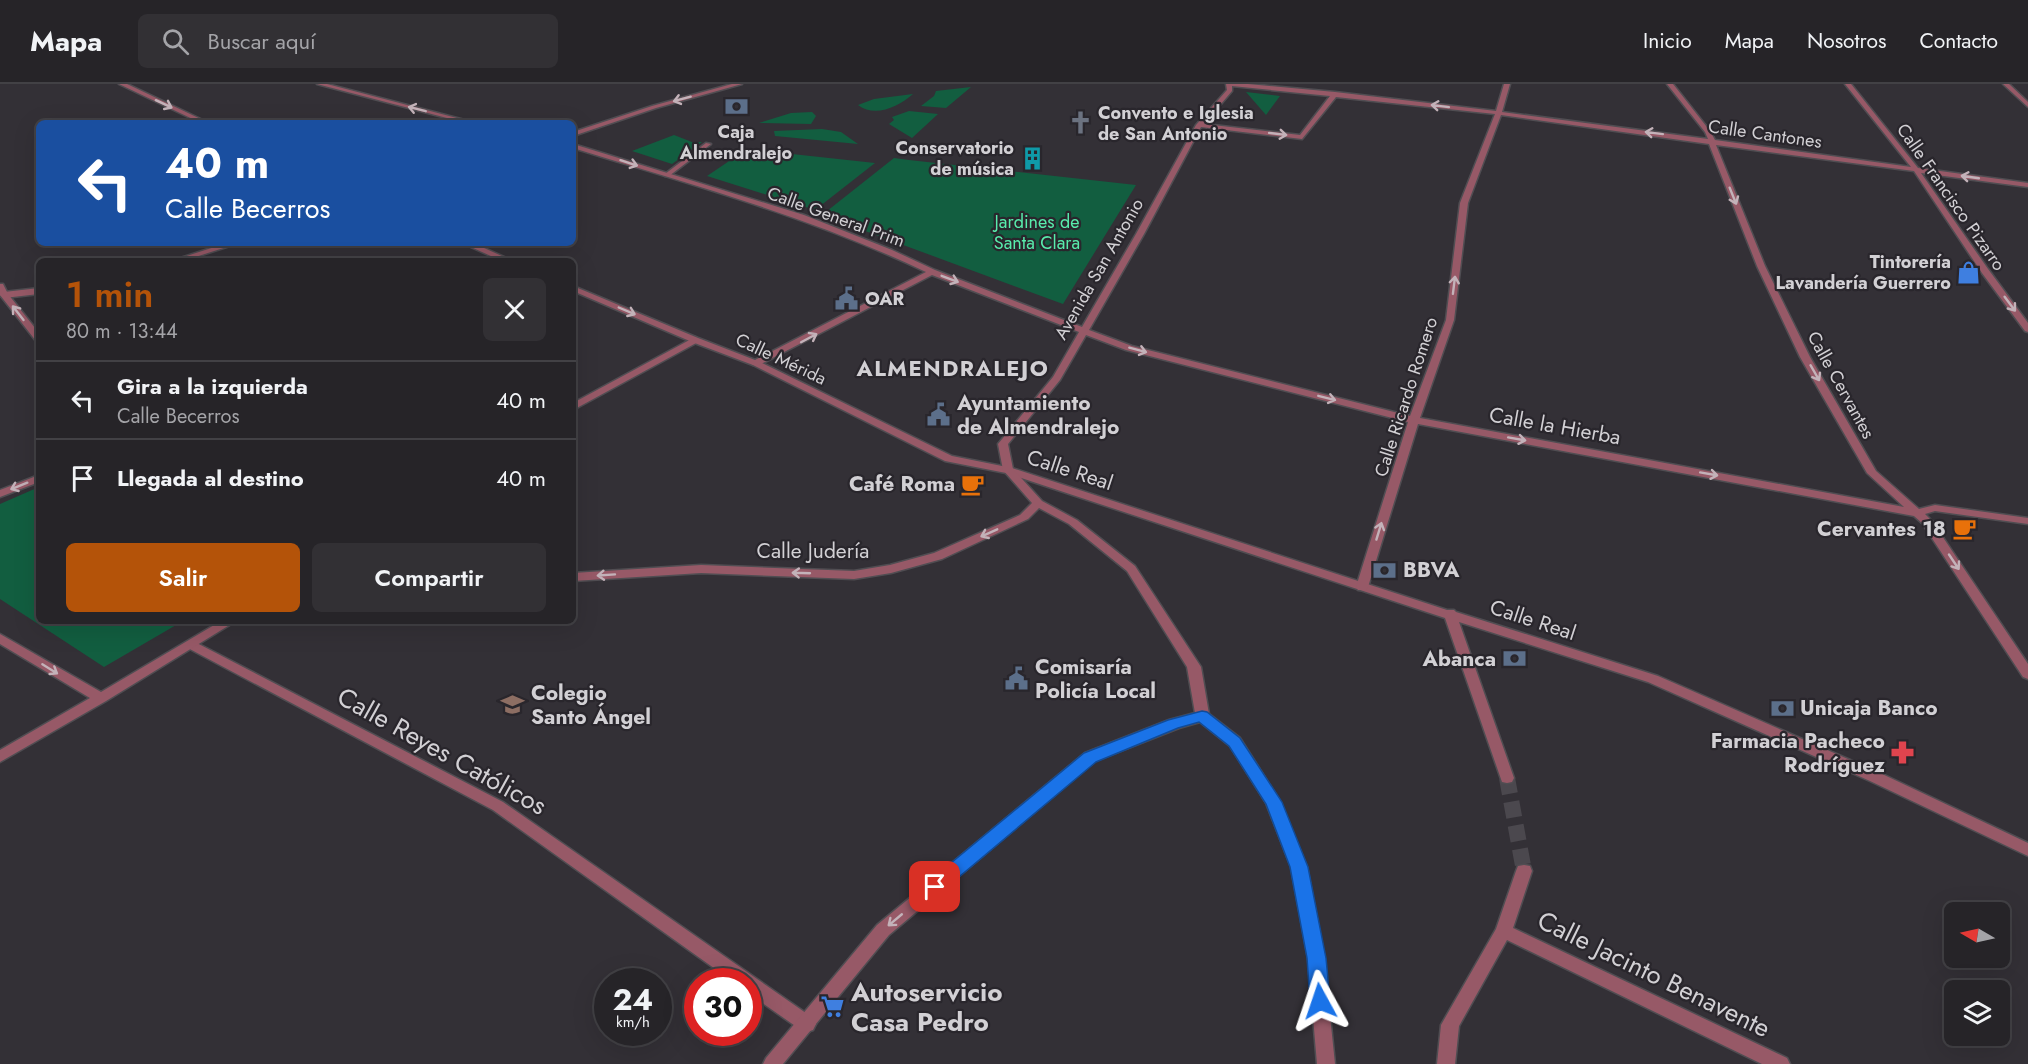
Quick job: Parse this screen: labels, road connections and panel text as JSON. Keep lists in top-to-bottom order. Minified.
{"streets":{"street":["Calle Cantones","Calle Francisco Pizarro","Calle General Prim","Avenida San Antonio","Calle Mérida","Calle Cervantes","Calle Ricardo Romero","Calle la Hierba","Calle Real","Calle Judería","Calle Reyes Católicos","Calle Jacinto Benavente"]},"crossings":[["Calle Cantones","Calle Francisco Pizarro"],["Calle Cantones","Avenida San Antonio"],["Calle Cantones","Calle Cervantes"],["Calle Cantones","Calle Ricardo Romero"],["Calle General Prim","Avenida San Antonio"],["Calle General Prim","Calle la Hierba"],["Avenida San Antonio","Calle Mérida"],["Avenida San Antonio","Calle la Hierba"],["Avenida San Antonio","Calle Real"],["Calle Mérida","Calle Real"],["Calle Cervantes","Calle la Hierba"],["Calle Ricardo Romero","Calle la Hierba"],["Calle Ricardo Romero","Calle Real"]],"one_way":["Calle Cantones","Calle Francisco Pizarro","Calle General Prim","Calle Cervantes","Calle Ricardo Romero","Calle la Hierba","Calle Judería"],"districts":["ALMENDRALEJO"],"parks":["Jardines de Santa Clara"],"places":{"bank":["Caja Almendralejo","BBVA","Abanca","Unicaja Banco"],"church":["Convento e Iglesia de San Antonio"],"building":["Conservatorio de música"],"shop":["Tintorería Lavandería Guerrero"],"public building":["OAR","Ayuntamiento de Almendralejo","Comisaría Policía Local"],"cafe":["Café Roma","Cervantes 18"],"school or university":["Colegio Santo Ángel"],"pharmacy":["Farmacia Pacheco Rodríguez"],"supermarket":["Autoservicio Casa Pedro"]},"north":"left","page":{"header":"Mapa","search":"Buscar aquí","nav":["Inicio","Mapa","Nosotros","Contacto"],"turn":["40 m","Calle Becerros"],"heading":["1 min","80 m · 13:44"],"list":[{"name":"Gira a la izquierda","note":"Calle Becerros","value":"40 m"},{"name":"Llegada al destino","value":"40 m"}],"buttons":["Salir","Compartir"],"speed":"24 km/h","limit":"30"}}
